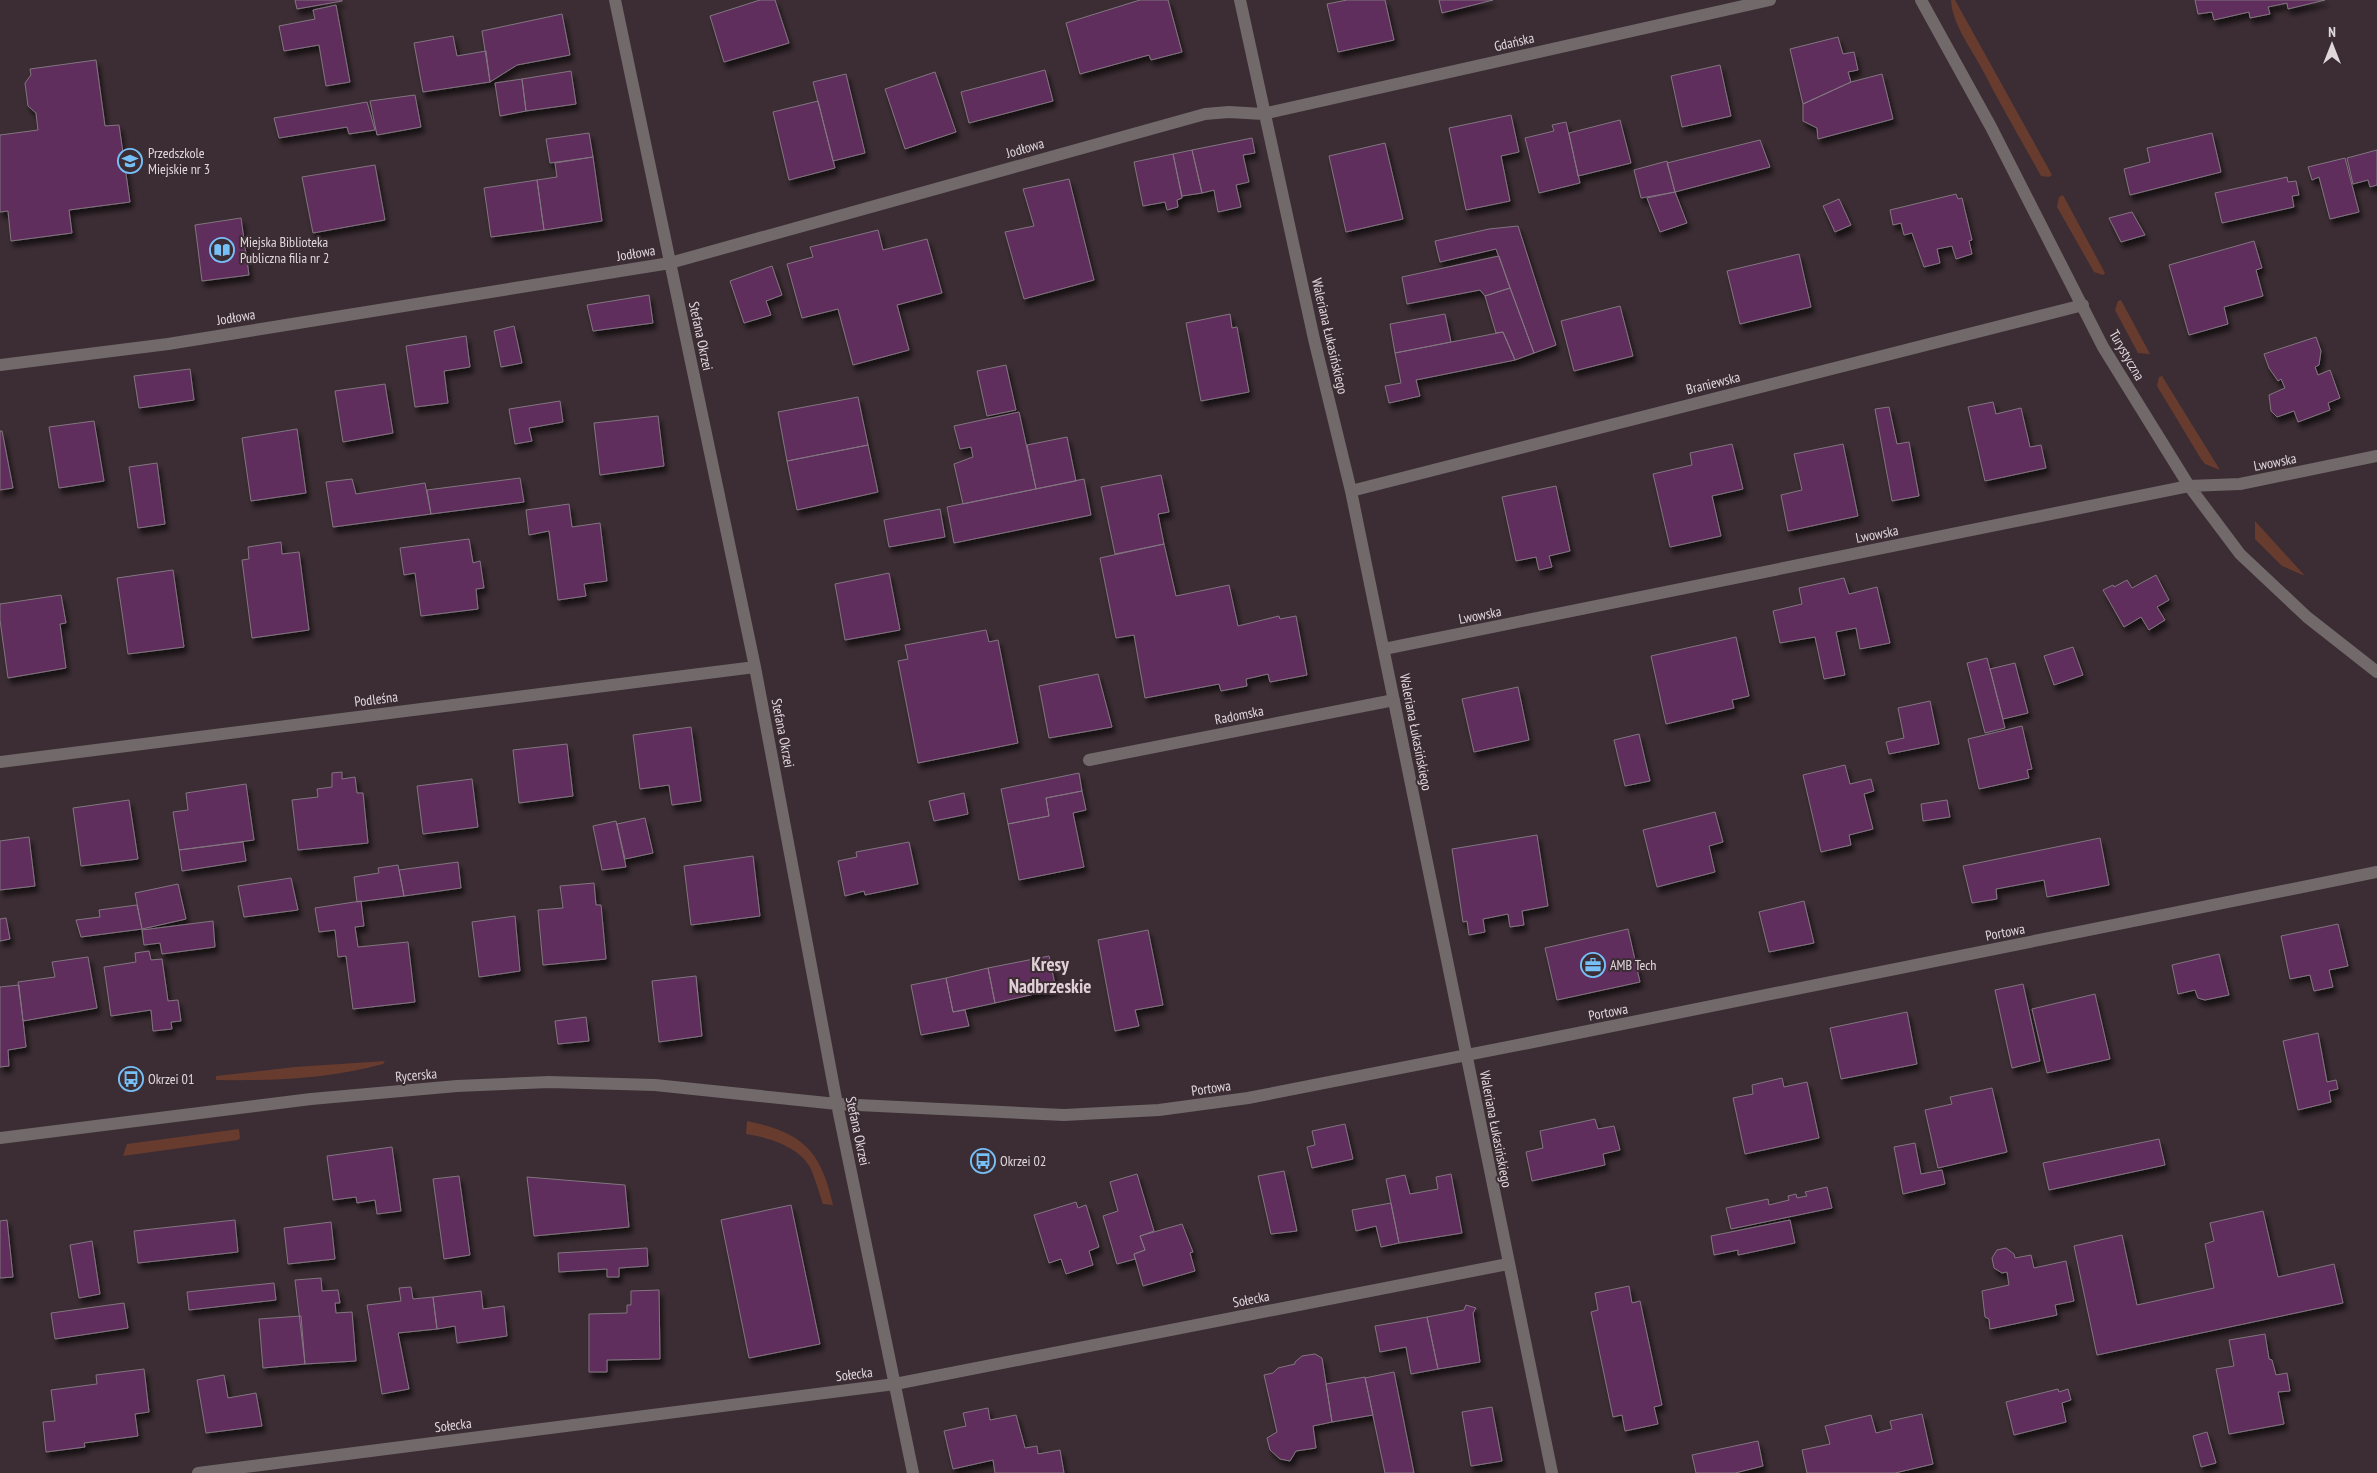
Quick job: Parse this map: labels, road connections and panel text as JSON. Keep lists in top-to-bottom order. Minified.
{"streets":{"street":["Gdańska","Jodłowa","Stefana Okrzei","Waleriana Łukasińskiego","Turystyczna","Braniewska","Lwowska","Podleśna","Radomska","Portowa","Rycerska","Sołecka"]},"crossings":[["Gdańska","Jodłowa"],["Gdańska","Waleriana Łukasińskiego"],["Jodłowa","Stefana Okrzei"],["Jodłowa","Waleriana Łukasińskiego"],["Stefana Okrzei","Podleśna"],["Stefana Okrzei","Portowa"],["Stefana Okrzei","Rycerska"],["Stefana Okrzei","Sołecka"],["Waleriana Łukasińskiego","Braniewska"],["Waleriana Łukasińskiego","Lwowska"],["Waleriana Łukasińskiego","Radomska"],["Waleriana Łukasińskiego","Portowa"],["Waleriana Łukasińskiego","Sołecka"],["Turystyczna","Braniewska"],["Turystyczna","Lwowska"],["Portowa","Rycerska"]],"districts":["Kresy Nadbrzeskie"],"places":{"school or university":["Przedszkole Miejskie nr 3"],"library":["Miejska Biblioteka Publiczna filia nr 2"],"office":["AMB Tech"],"bus stop":["Okrzei 01","Okrzei 02"]},"north":"top"}
